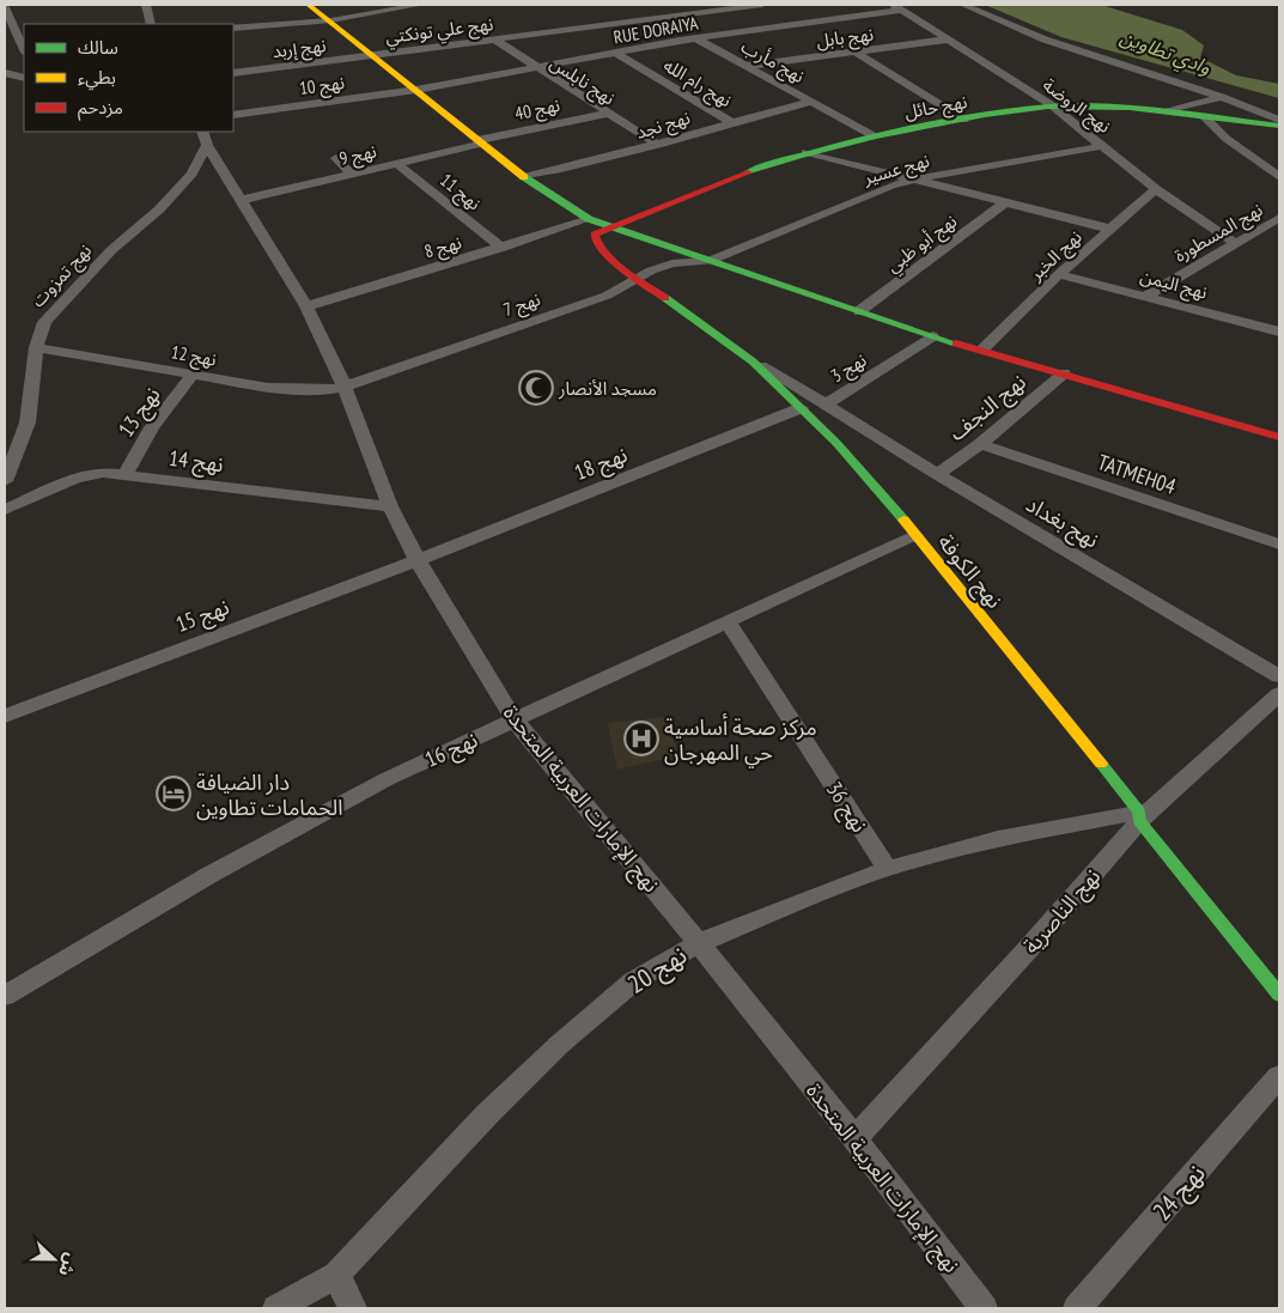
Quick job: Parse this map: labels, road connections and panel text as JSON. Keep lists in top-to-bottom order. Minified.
{"streets":{"street":["نهج علي تونكتي","RUE DORAIYA","نهج بابل","نهج إربد","نهج مأرب","نهج نابلس","نهج رام الله","نهج 10","نهج الروضة","نهج حائل","نهج 40","نهج نجد","نهج 9","نهج عسير","نهج 11","نهج المسطورة","نهج أبو ظبي","نهج 8","نهج الخبر","نهج تمزوت","نهج اليمن","نهج 7","نهج 12","نهج 3","نهج النجف","نهج 13","نهج 14","نهج 18","TATMEH04","نهج بغداد","نهج الكوفة","نهج 15","نهج 16","نهج الإمارات العربية المتحدة","نهج 36","نهج الناصرية","نهج 20","نهج 24"]},"crossings":[["نهج علي تونكتي","نهج إربد"],["نهج علي تونكتي","نهج مأرب"],["نهج علي تونكتي","نهج نابلس"],["RUE DORAIYA","نهج مأرب"],["RUE DORAIYA","نهج نابلس"],["RUE DORAIYA","نهج رام الله"],["RUE DORAIYA","نهج 10"],["RUE DORAIYA","نهج الروضة"],["نهج بابل","نهج مأرب"],["نهج بابل","نهج الروضة"],["نهج مأرب","نهج حائل"],["نهج مأرب","نهج نجد"],["نهج نابلس","نهج 40"],["نهج نابلس","نهج نجد"],["نهج رام الله","نهج نجد"],["نهج الروضة","نهج حائل"],["نهج الروضة","نهج عسير"],["نهج الروضة","نهج المسطورة"],["نهج الروضة","نهج الخبر"],["نهج حائل","نهج الكوفة"],["نهج 40","نهج 9"],["نهج 9","نهج 11"],["نهج 9","نهج الإمارات العربية المتحدة"],["نهج عسير","نهج 7"],["نهج 11","نهج 8"],["نهج المسطورة","نهج اليمن"],["نهج 8","نهج الإمارات العربية المتحدة"],["نهج الخبر","نهج اليمن"],["نهج تمزوت","نهج 12"],["نهج تمزوت","نهج الإمارات العربية المتحدة"],["نهج 7","نهج 12"],["نهج 7","نهج الكوفة"],["نهج 7","نهج الإمارات العربية المتحدة"],["نهج 12","نهج 13"],["نهج 12","نهج الإمارات العربية المتحدة"],["نهج 3","نهج بغداد"],["نهج 3","نهج الكوفة"],["نهج النجف","TATMEH04"],["نهج النجف","نهج بغداد"],["نهج 13","نهج 14"],["نهج 14","نهج الإمارات العربية المتحدة"],["نهج 18","نهج الكوفة"],["نهج 18","نهج 15"],["نهج 18","نهج الإمارات العربية المتحدة"],["نهج الكوفة","نهج 16"],["نهج الكوفة","نهج الناصرية"],["نهج الكوفة","نهج 20"],["نهج 15","نهج الإمارات العربية المتحدة"],["نهج 16","نهج الإمارات العربية المتحدة"],["نهج 16","نهج 36"],["نهج الإمارات العربية المتحدة","نهج الناصرية"],["نهج الإمارات العربية المتحدة","نهج 20"],["نهج 36","نهج 20"],["نهج الناصرية","نهج 20"]],"water":["وادي تطاوين"],"places":{"mosque":["مسجد الأنصار"],"hospital":["مركز صحة أساسية حي المهرجان"],"hotel":["دار الضيافة الحمامات تطاوين"]},"legend":["سالك","بطيء","مزدحم"],"north":"right"}
